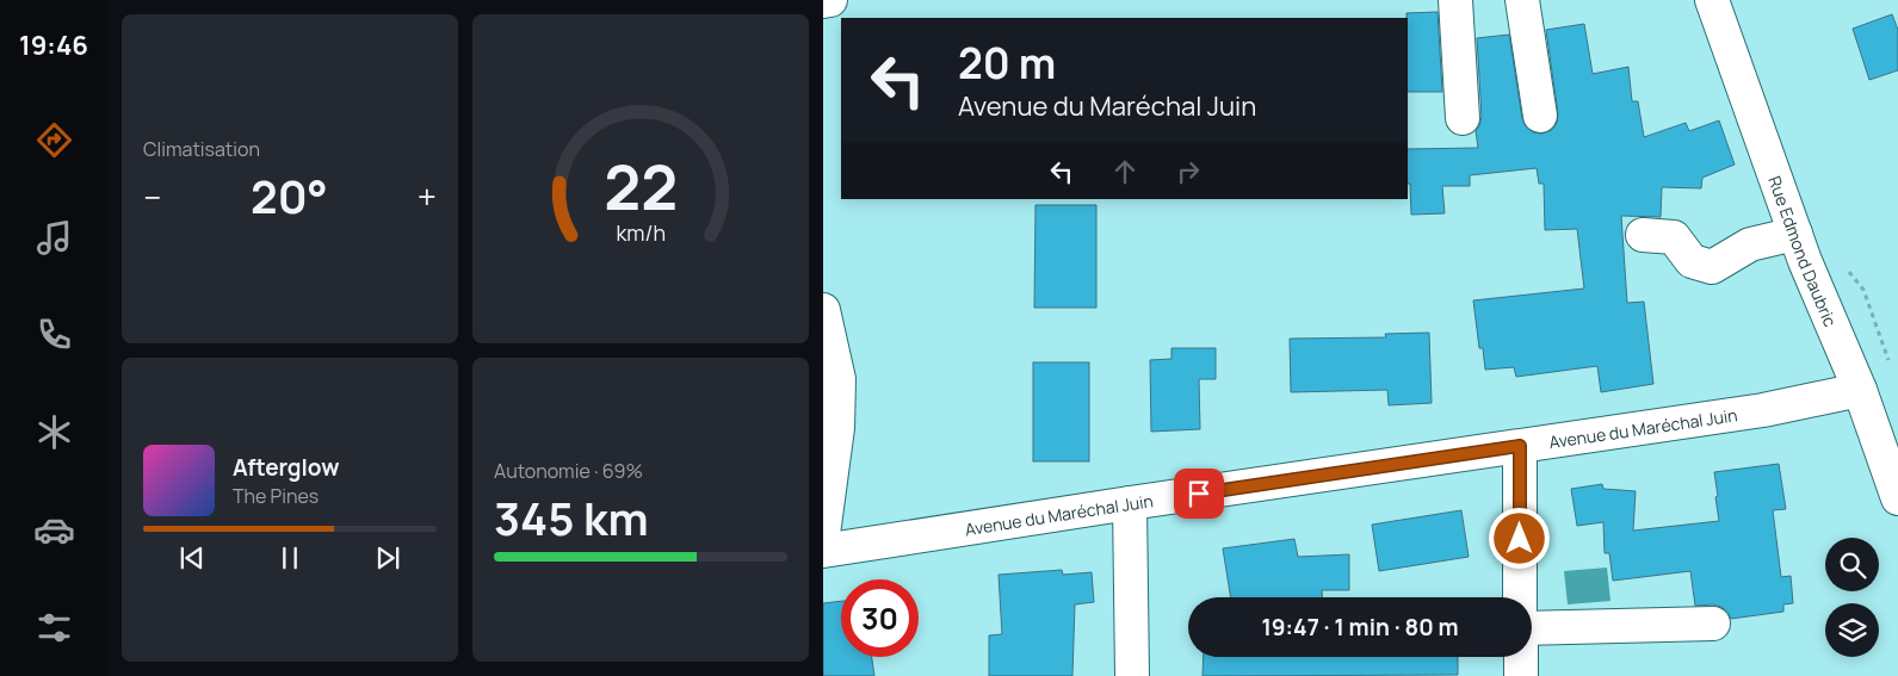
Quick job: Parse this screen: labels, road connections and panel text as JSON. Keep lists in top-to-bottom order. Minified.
{"streets":{"street":["Rue Edmond Daubric","Avenue du Maréchal Juin"]},"crossings":[["Rue Edmond Daubric","Avenue du Maréchal Juin"]],"page":{"tabs":"19:46","tile":["Climatisation",["Autonomie · 69%","345 km"]],"turn":["20 m","Avenue du Maréchal Juin"],"heat":["−","20°","+"],"song":["Afterglow","The Pines"],"limit":"30","trip":"19:47 · 1 min · 80 m","gauge":["22","km/h"]}}
